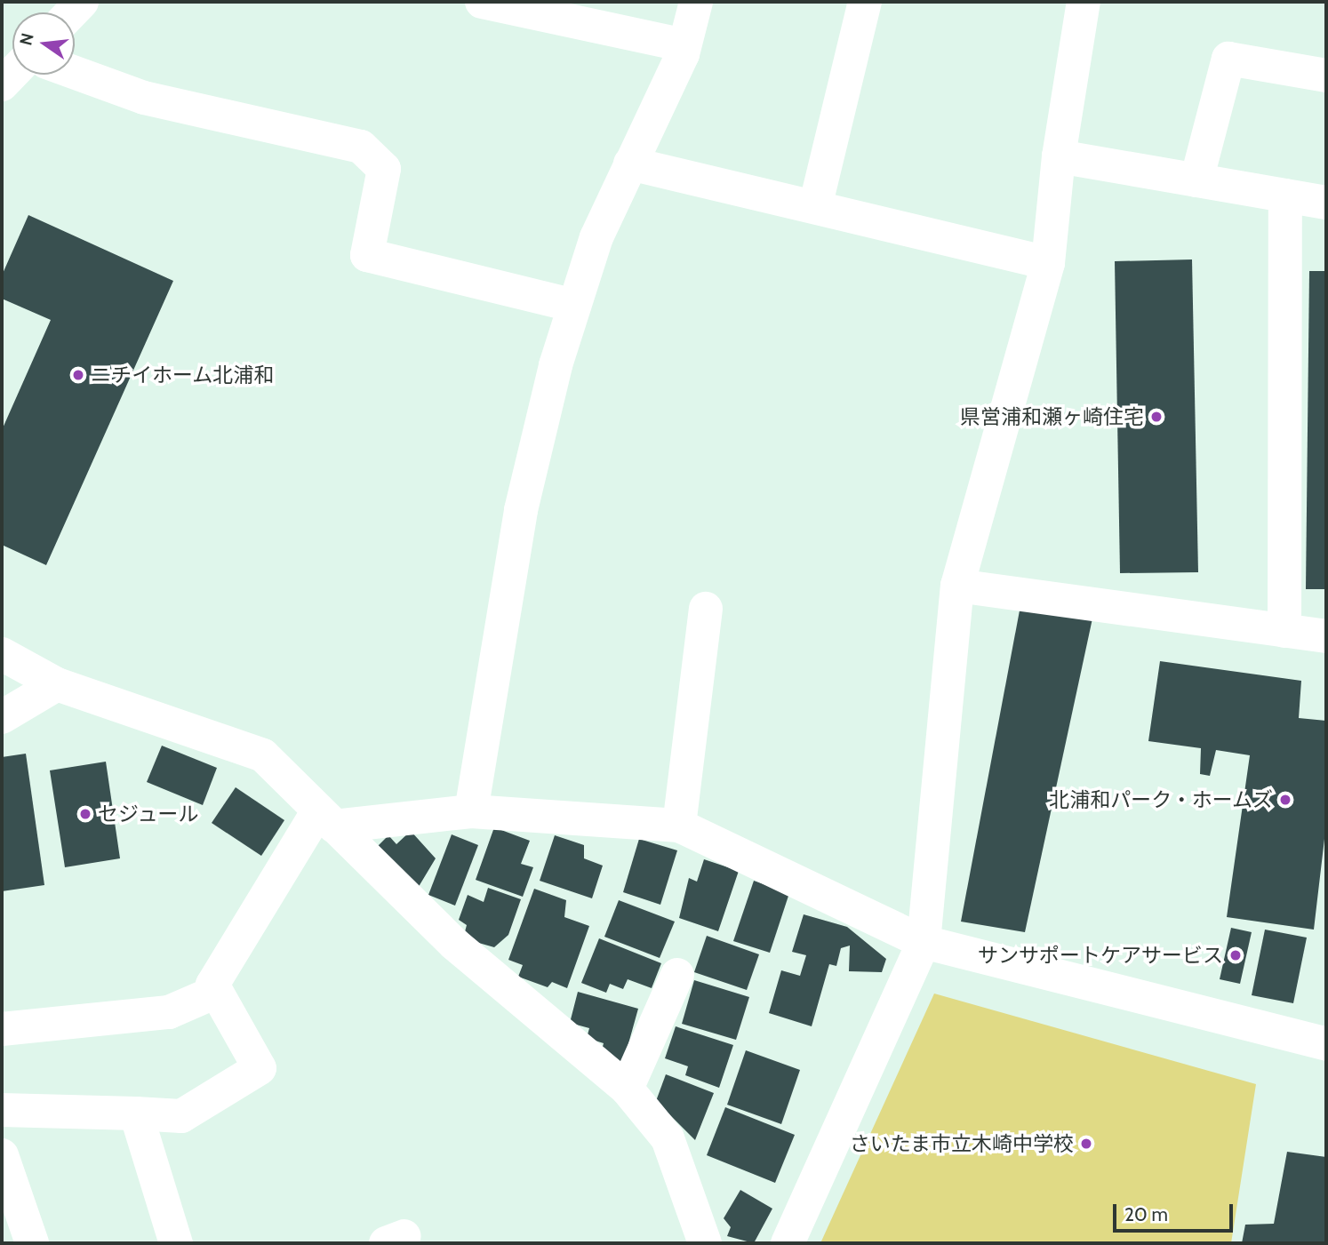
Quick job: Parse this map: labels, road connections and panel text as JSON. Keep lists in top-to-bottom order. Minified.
{"places":["ニチイホーム北浦和","県営浦和瀬ヶ崎住宅","北浦和パーク・ホームズ","セジュール","サンサポートケアサービス","さいたま市立木崎中学校"],"scale_bar":"20 m","north":"left"}
